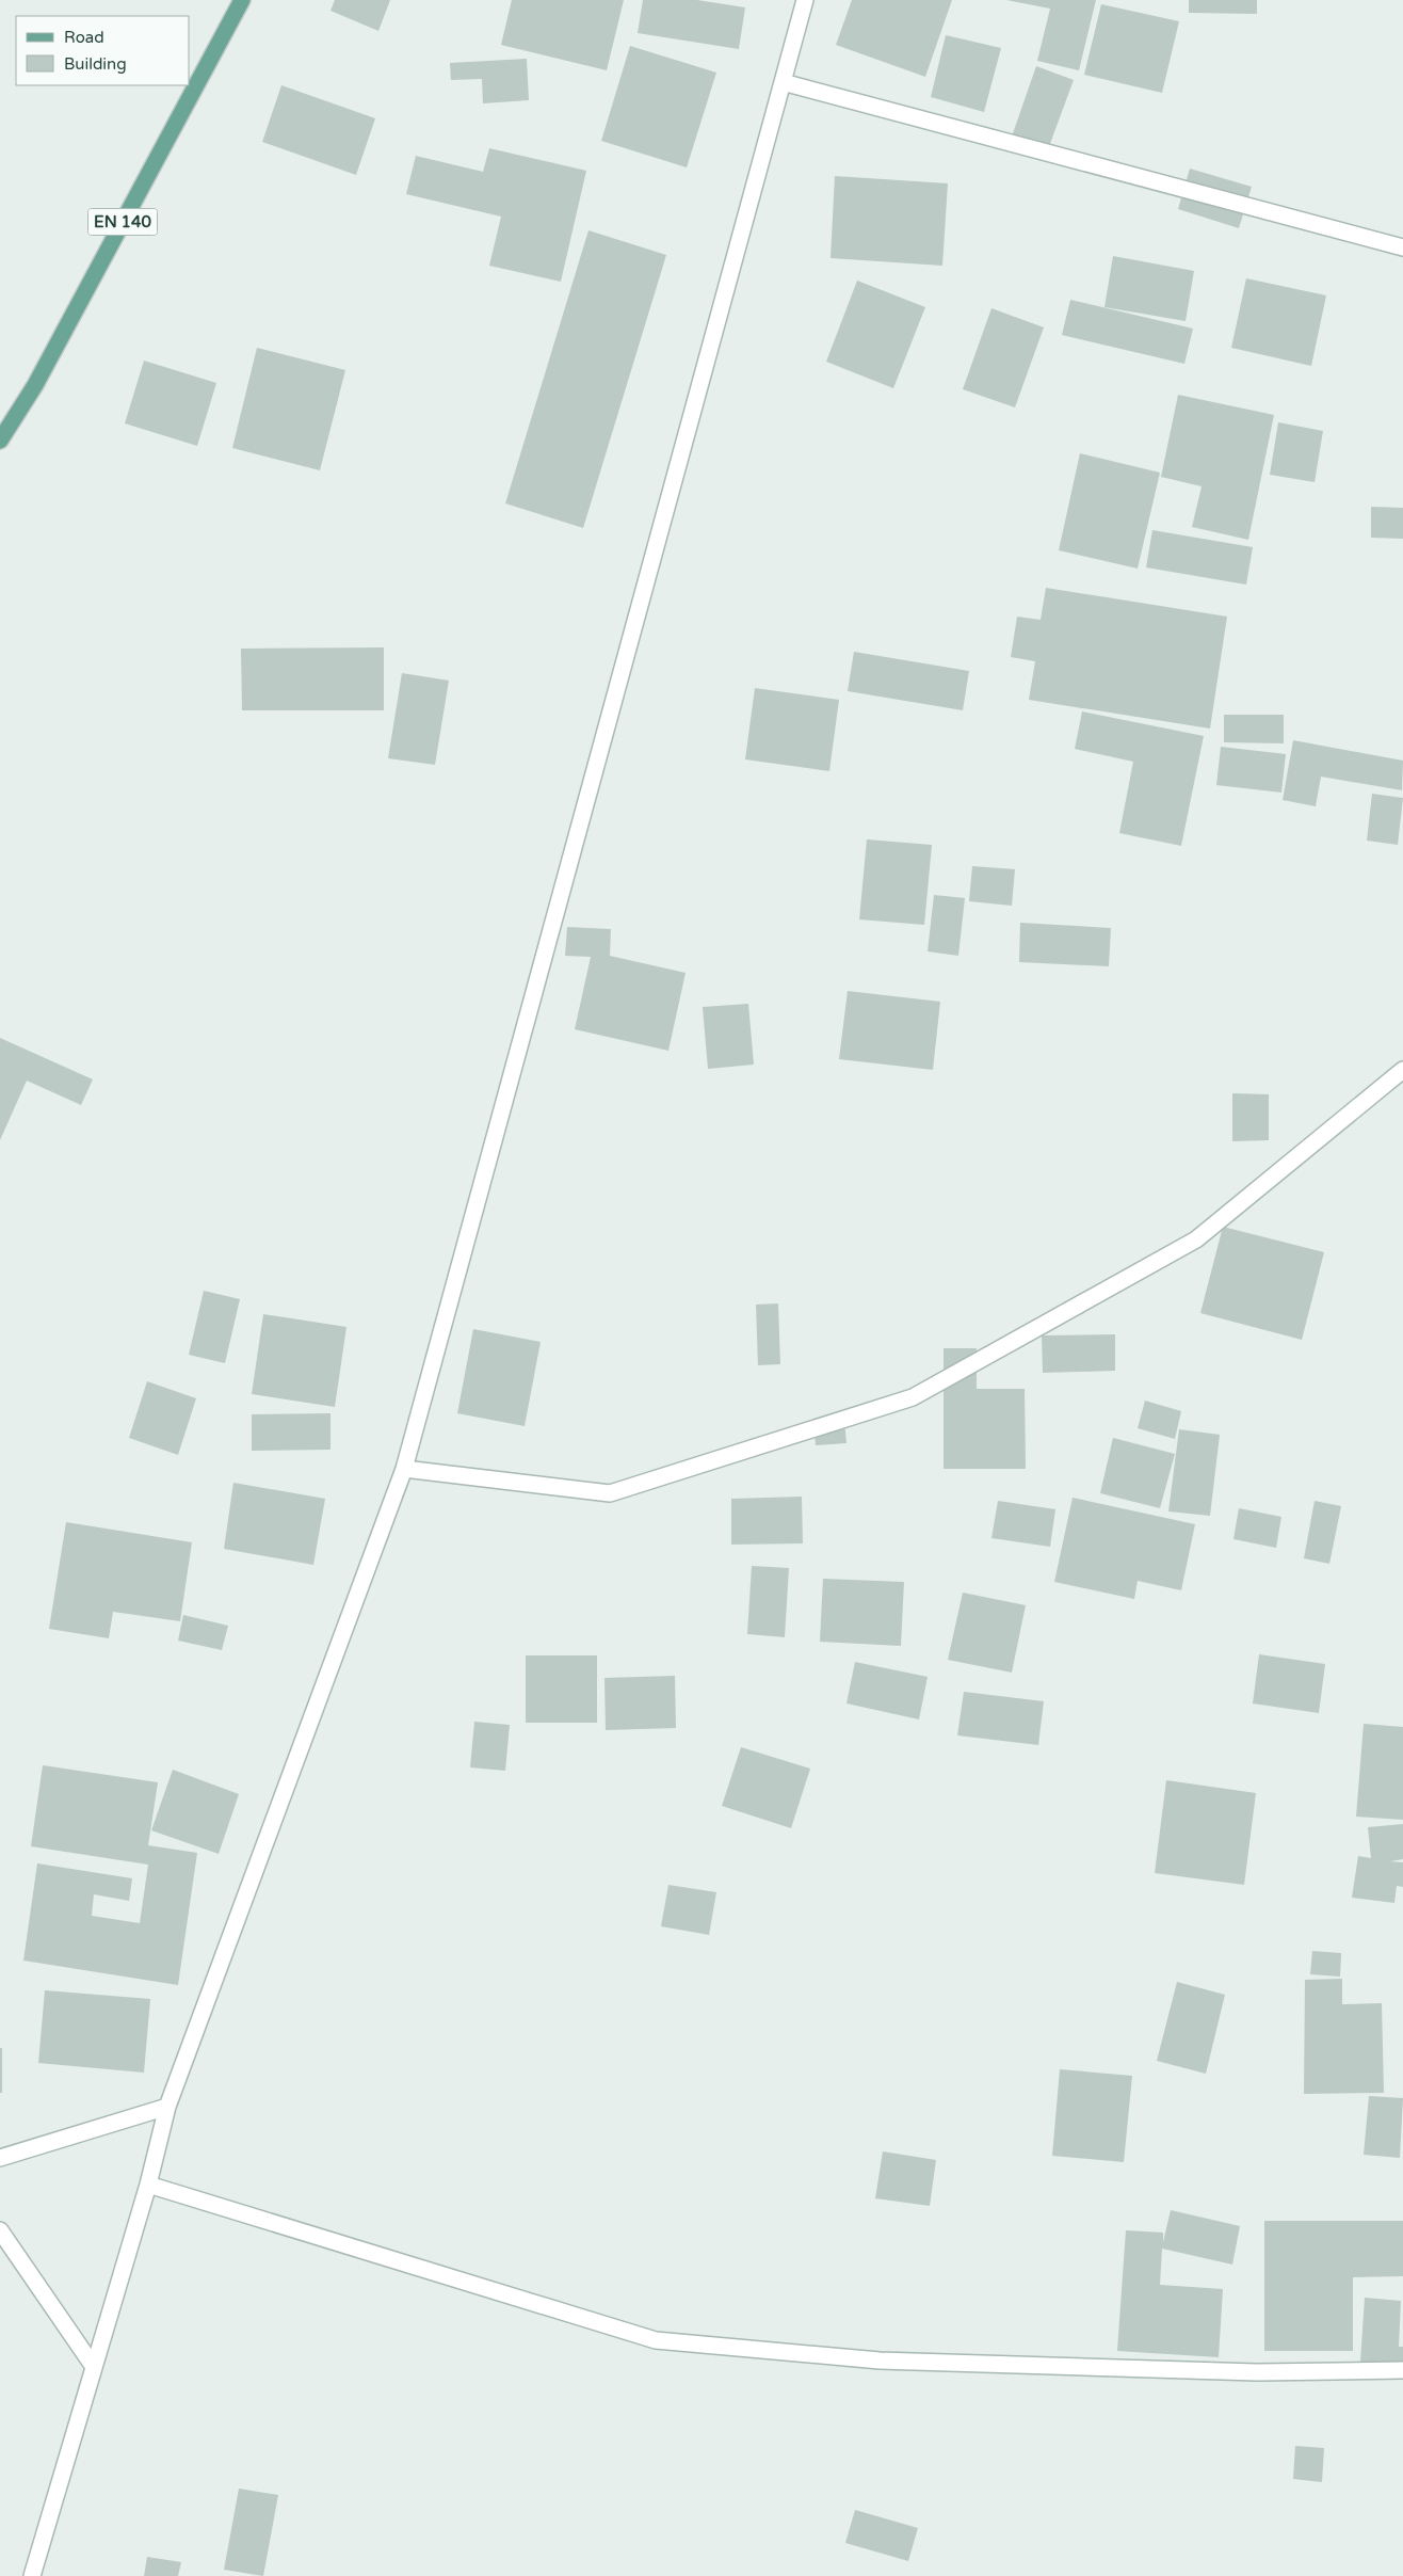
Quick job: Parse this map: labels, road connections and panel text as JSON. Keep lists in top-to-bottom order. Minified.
{"streets":{"main road":["EN 140"]},"legend":["Road","Building"]}
